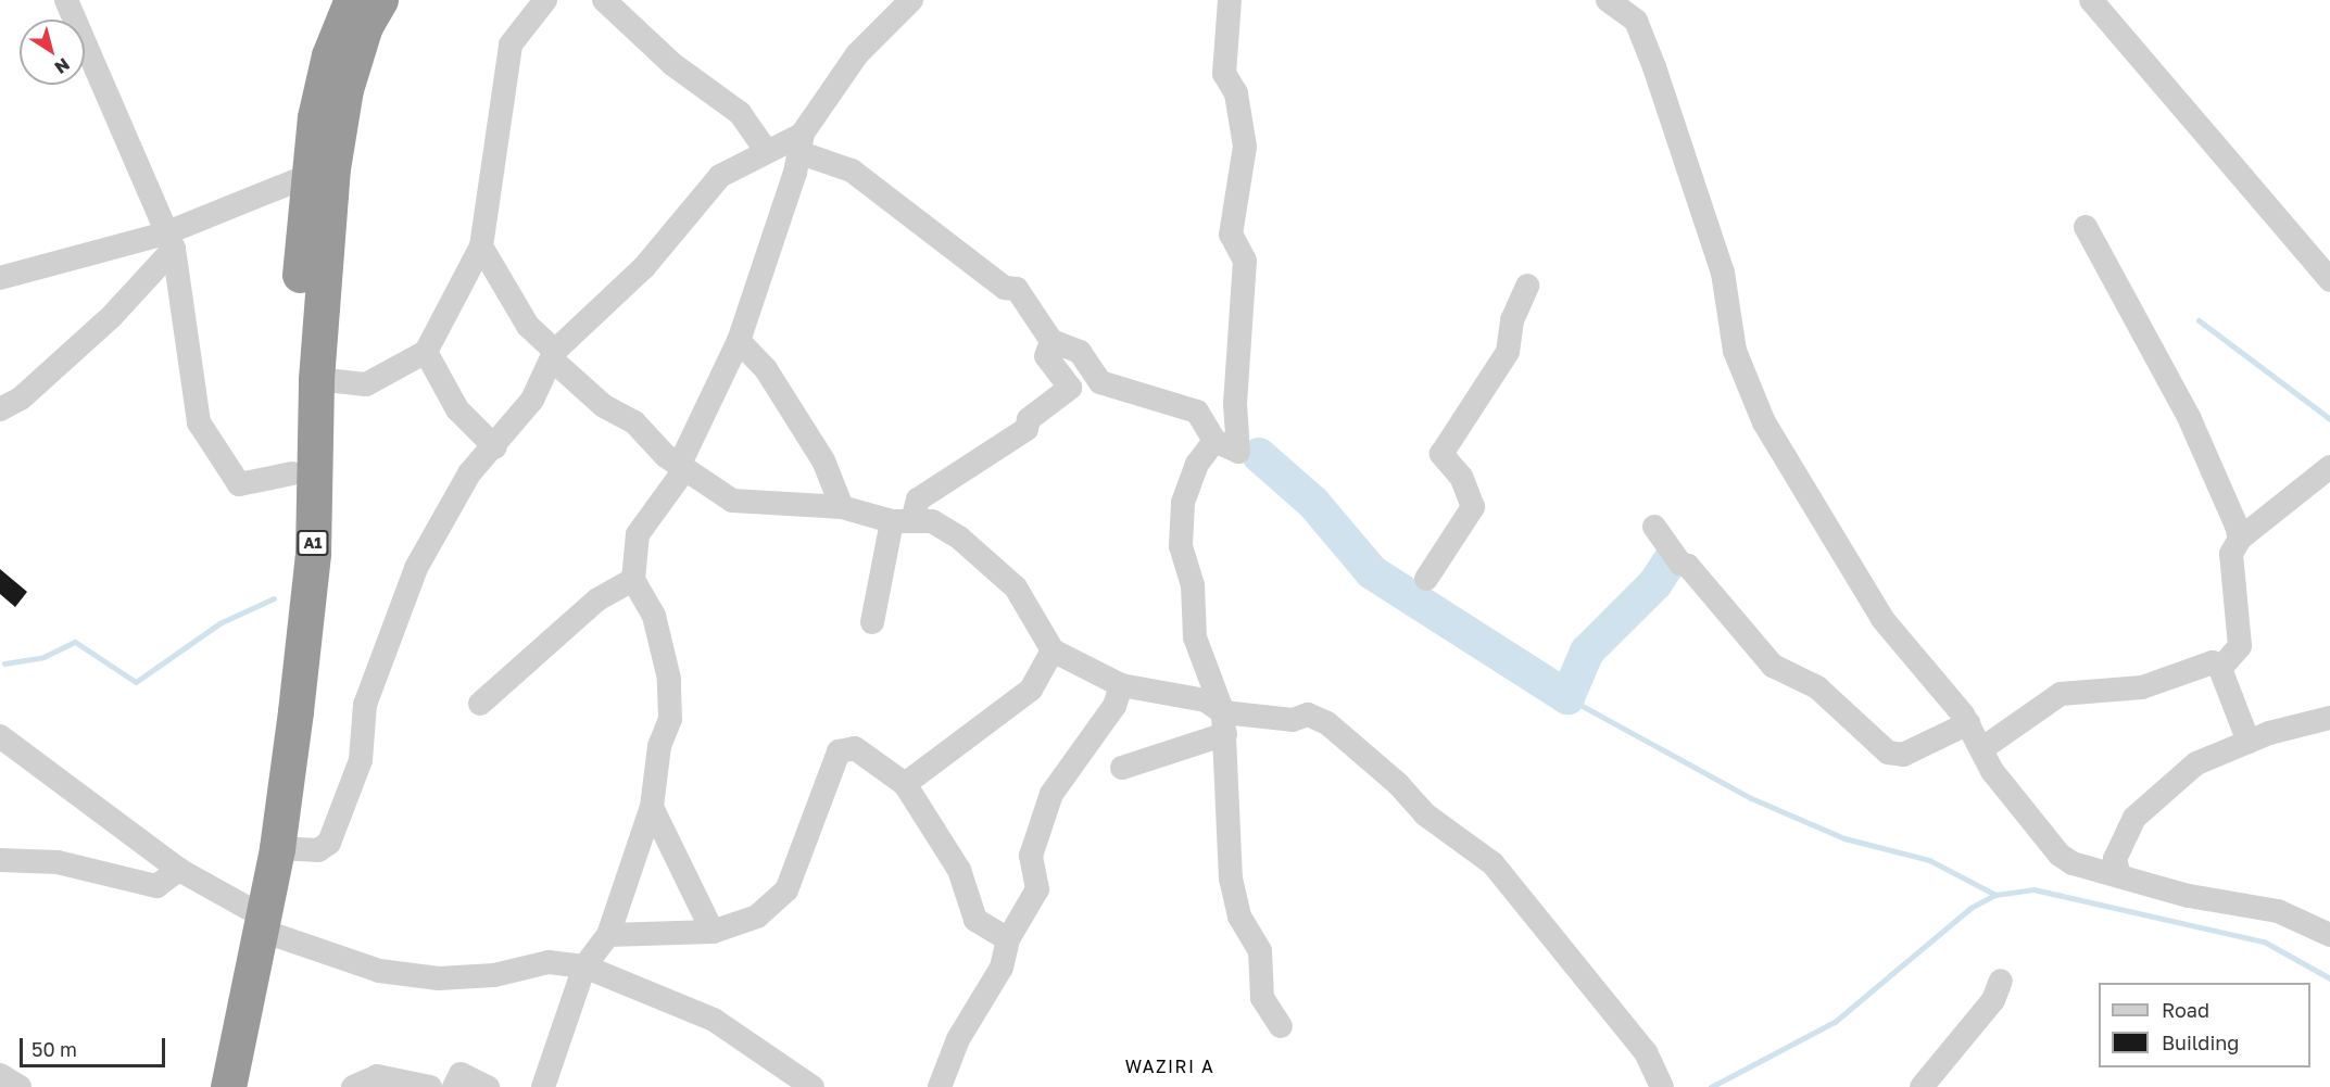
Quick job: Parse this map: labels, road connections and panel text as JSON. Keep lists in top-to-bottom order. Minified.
{"streets":{"highway":["A1"]},"districts":["WAZIRI A"],"legend":["Road","Building"],"scale_bar":"50 m","north":"bottom right"}
